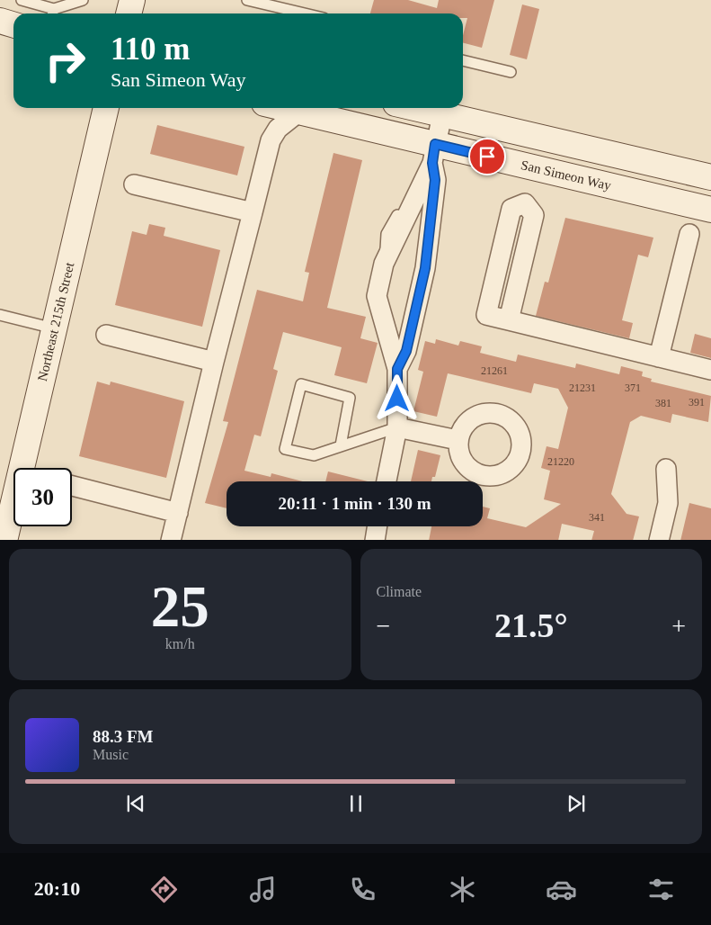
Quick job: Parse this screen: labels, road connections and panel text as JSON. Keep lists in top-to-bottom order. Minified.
{"streets":{"street":["San Simeon Way","Northeast 215th Street"]},"house_numbers":["21261","21231","371","391","381","21220","341"],"page":{"turn":["110 m","San Simeon Way"],"limit":"30","trip":"20:11 · 1 min · 130 m","tile":[["25","km/h"],"Climate"],"heat":["−","21.5°","+"],"song":["88.3 FM","Music"],"tabs":"20:10"}}
